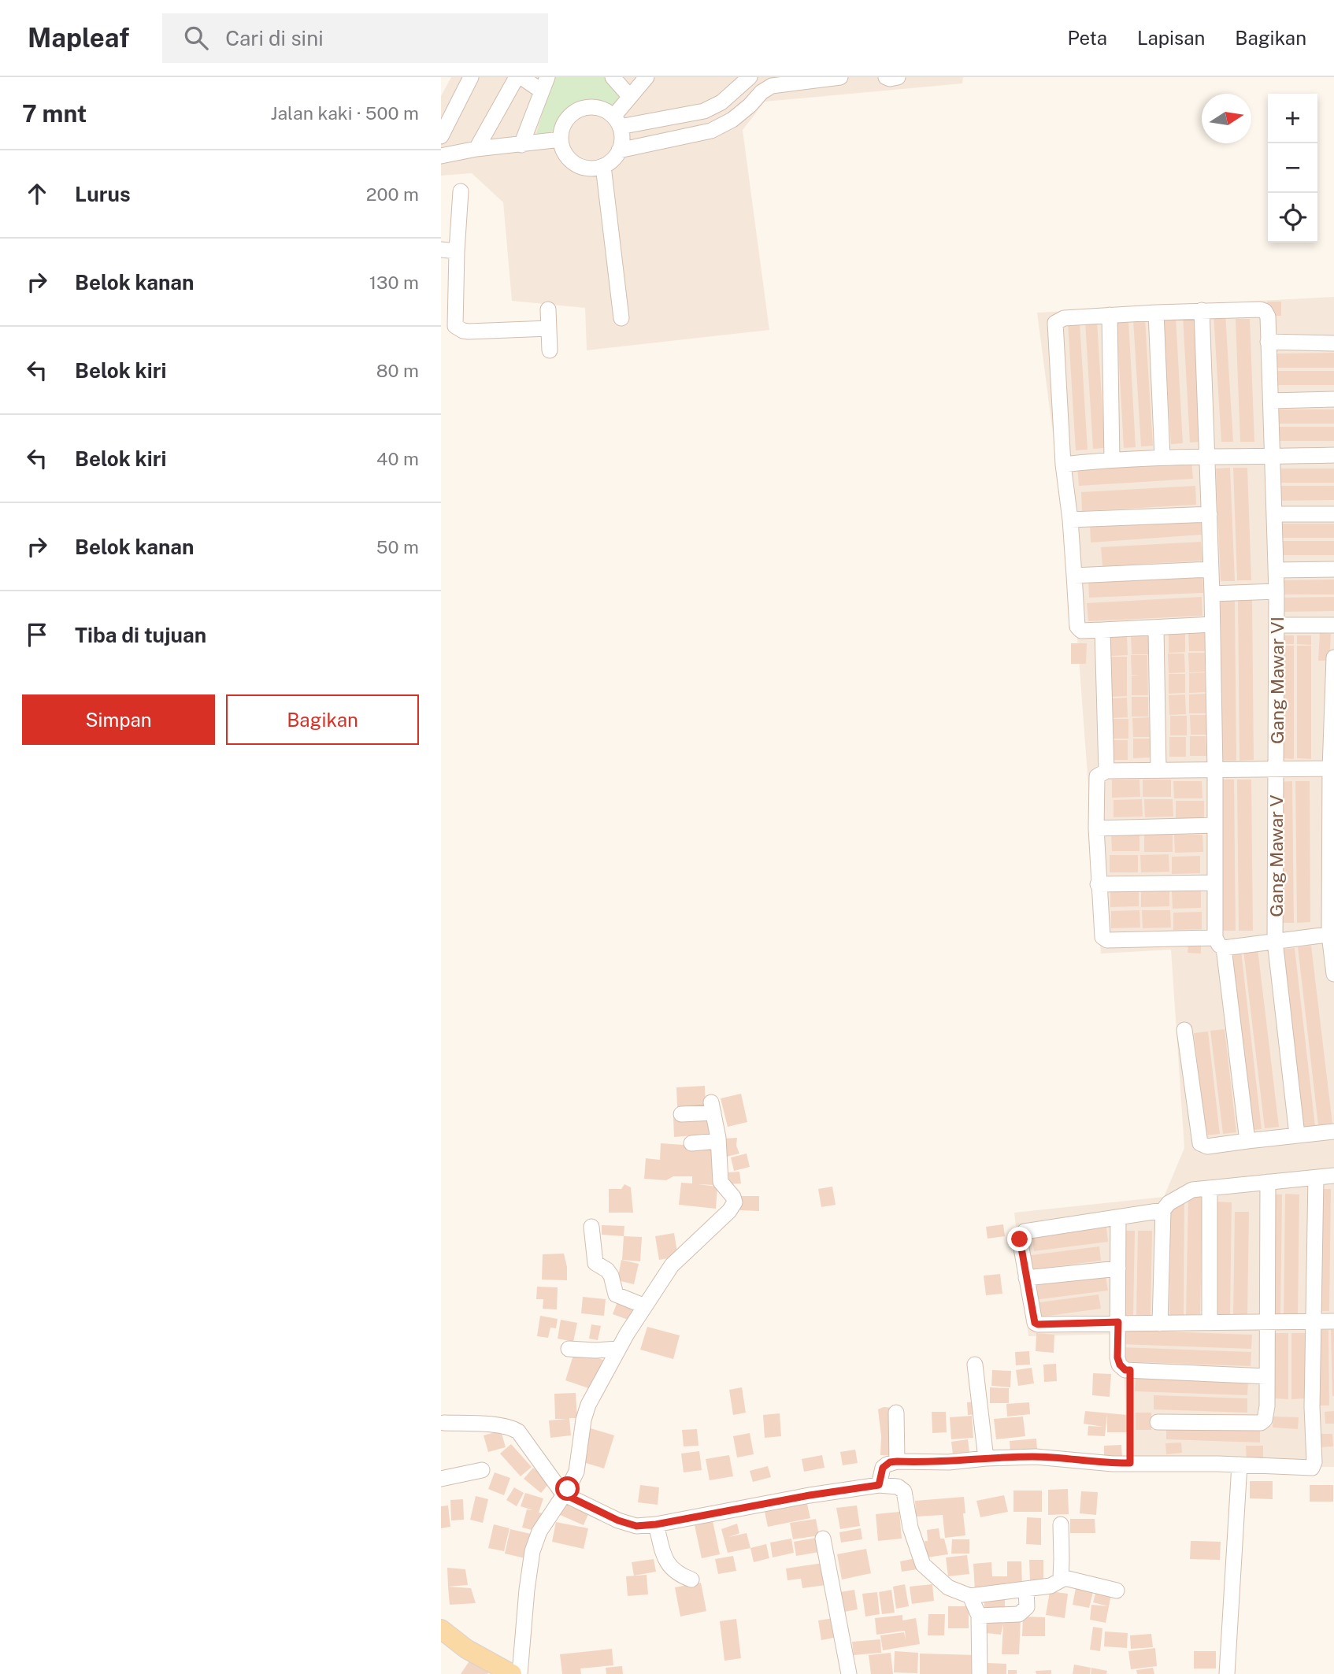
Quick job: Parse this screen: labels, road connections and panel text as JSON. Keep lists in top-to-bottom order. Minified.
{"streets":{"street":["Gang Mawar VI","Gang Mawar V"]},"crossings":[["Gang Mawar VI","Gang Mawar V"]],"north":"right","page":{"header":"Mapleaf","search":"Cari di sini","nav":["Peta","Lapisan","Bagikan"],"heading":["7 mnt","Jalan kaki · 500 m"],"map_buttons":["+","−"],"list":[["Lurus","200 m"],["Belok kanan","130 m"],["Belok kiri","80 m"],["Belok kiri","40 m"],["Belok kanan","50 m"],"Tiba di tujuan"],"buttons":["Simpan","Bagikan"]}}
